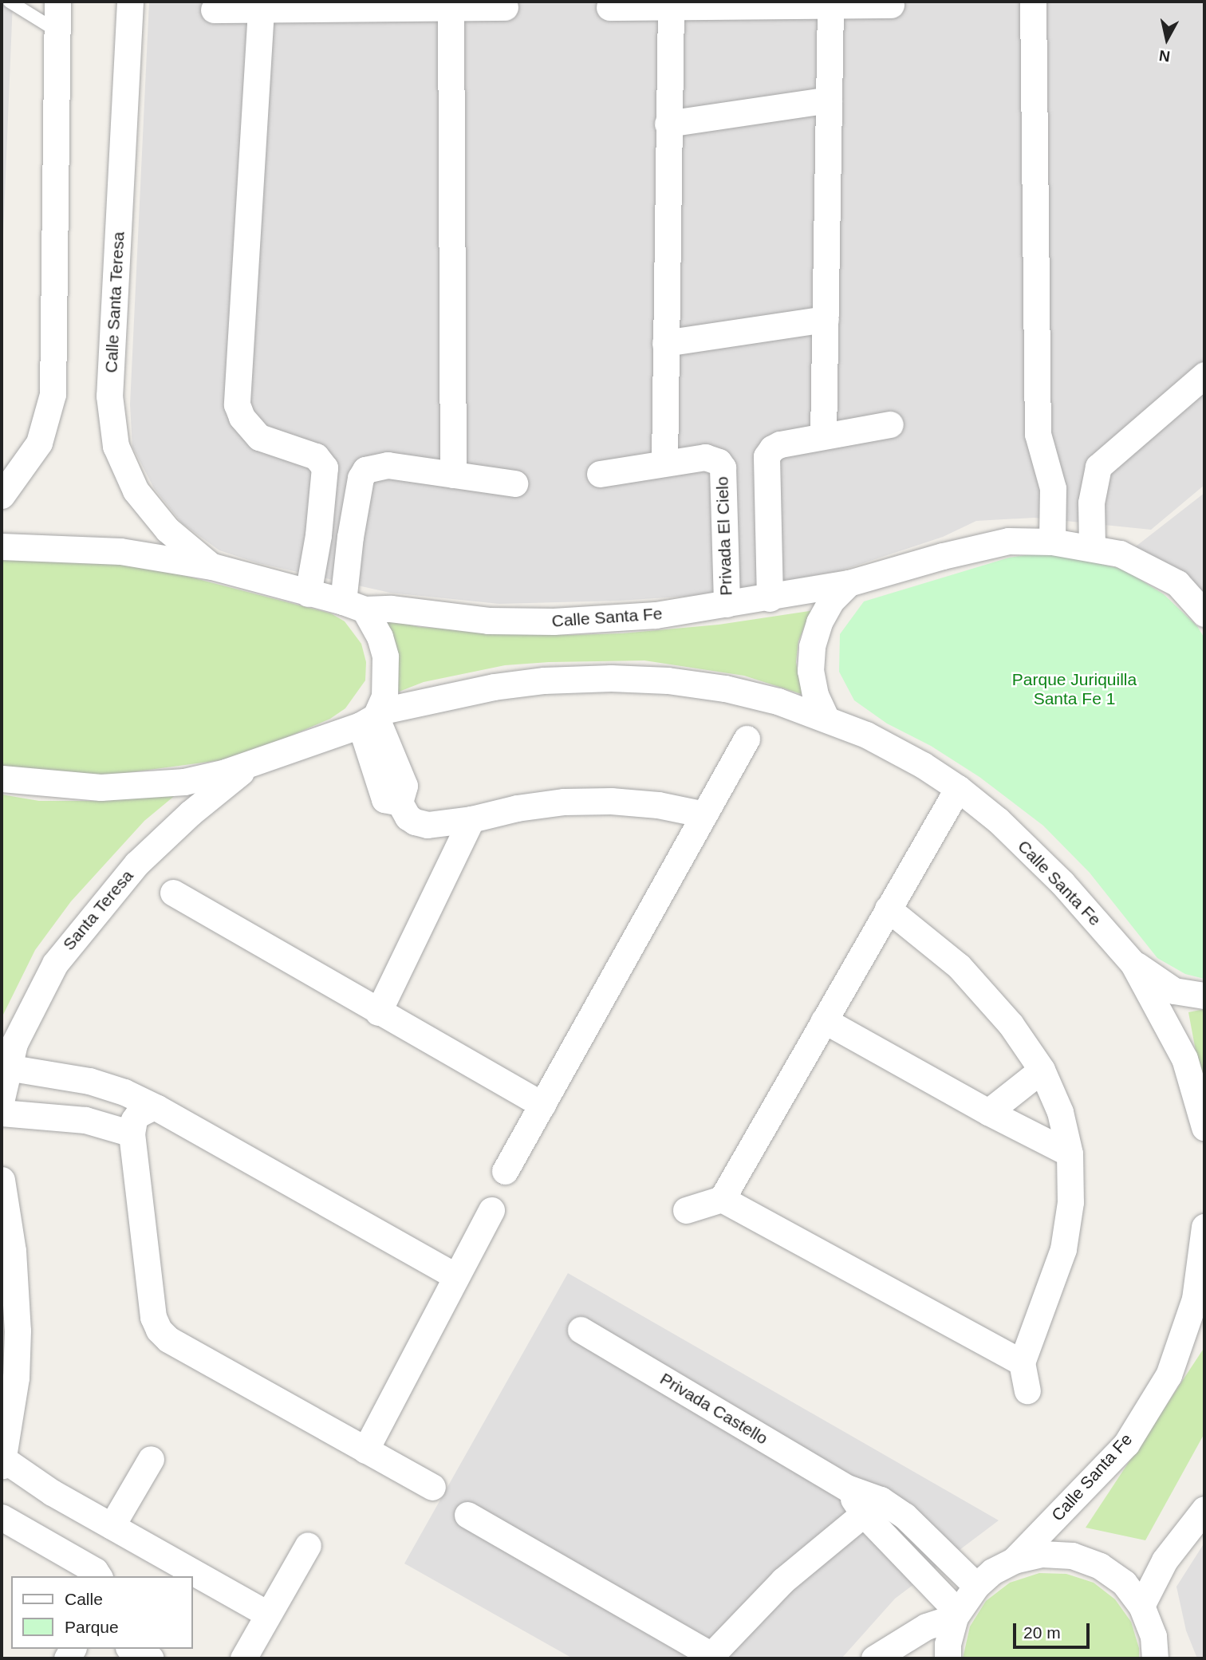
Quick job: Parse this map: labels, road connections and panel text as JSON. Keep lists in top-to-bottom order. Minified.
{"streets":{"street":["Calle Santa Teresa","Privada El Cielo","Calle Santa Fe","Santa Teresa","Privada Castello"]},"crossings":[["Calle Santa Teresa","Calle Santa Fe"],["Privada El Cielo","Calle Santa Fe"],["Calle Santa Fe","Santa Teresa"]],"parks":["Parque Juriquilla Santa Fe 1"],"legend":["Calle","Parque"],"scale_bar":"20 m","north":"bottom"}
